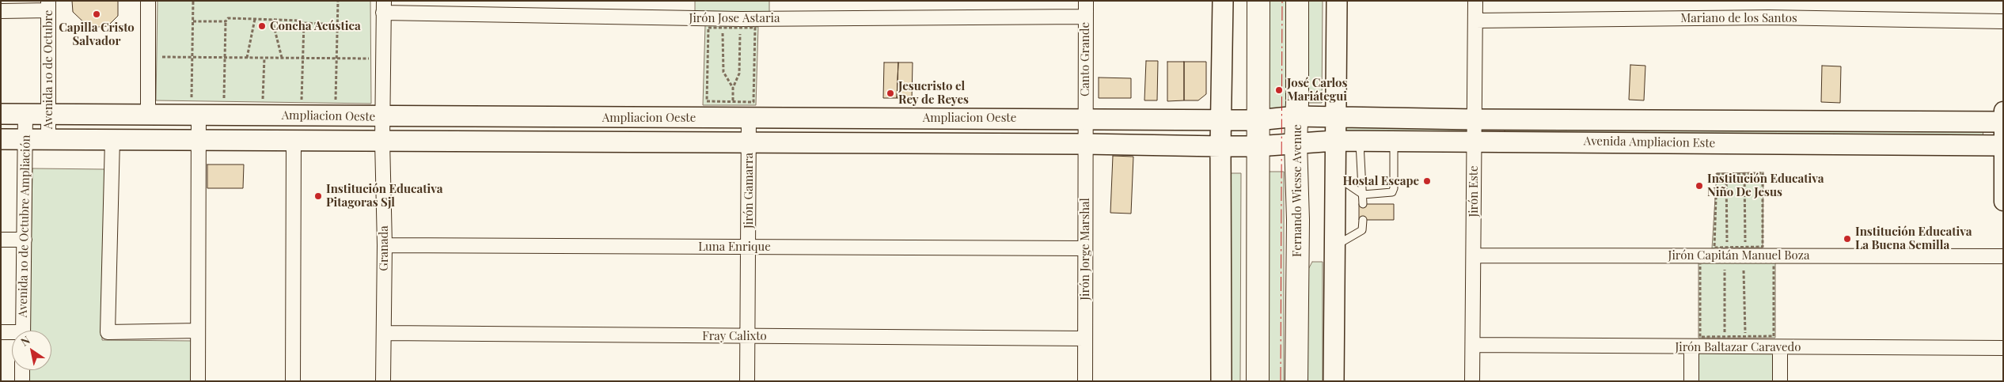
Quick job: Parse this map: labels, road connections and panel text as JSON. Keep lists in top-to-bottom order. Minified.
{"streets":{"main road":["Ampliacion Oeste","Avenida Ampliacion Este","Fernando Wiesse Avenue"],"street":["Jirón Jose Astaria","Mariano de los Santos","Canto Grande","Avenida 10 de Octubre","Jirón Gamarra","Jirón Este","Avenida 10 de Octubre Ampliación","Luna Enrique","Granada","Jirón Jorge Marshal","Jirón Capitán Manuel Boza","Fray Calixto","Jirón Baltazar Caravedo"]},"crossings":[["Jirón Jose Astaria","Canto Grande"],["Jirón Jose Astaria","Granada"],["Mariano de los Santos","Jirón Este"],["Canto Grande","Ampliacion Oeste"],["Canto Grande","Jirón Jorge Marshal"],["Avenida 10 de Octubre","Ampliacion Oeste"],["Ampliacion Oeste","Avenida Ampliacion Este"],["Ampliacion Oeste","Jirón Gamarra"],["Ampliacion Oeste","Fernando Wiesse Avenue"],["Ampliacion Oeste","Avenida 10 de Octubre Ampliación"],["Ampliacion Oeste","Granada"],["Ampliacion Oeste","Jirón Jorge Marshal"],["Avenida Ampliacion Este","Fernando Wiesse Avenue"],["Avenida Ampliacion Este","Jirón Este"],["Jirón Gamarra","Luna Enrique"],["Jirón Gamarra","Fray Calixto"],["Jirón Este","Jirón Capitán Manuel Boza"],["Jirón Este","Jirón Baltazar Caravedo"],["Luna Enrique","Granada"],["Luna Enrique","Jirón Jorge Marshal"],["Granada","Fray Calixto"],["Jirón Jorge Marshal","Fray Calixto"]],"places":["Capilla Cristo Salvador","Concha Acústica","José Carlos Mariátegui","Jesucristo el Rey de Reyes","Hostal Escape","Institución Educativa Niño De Jesus","Institución Educativa Pitagoras Sjl","Institución Educativa La Buena Semilla"],"north":"top left"}
